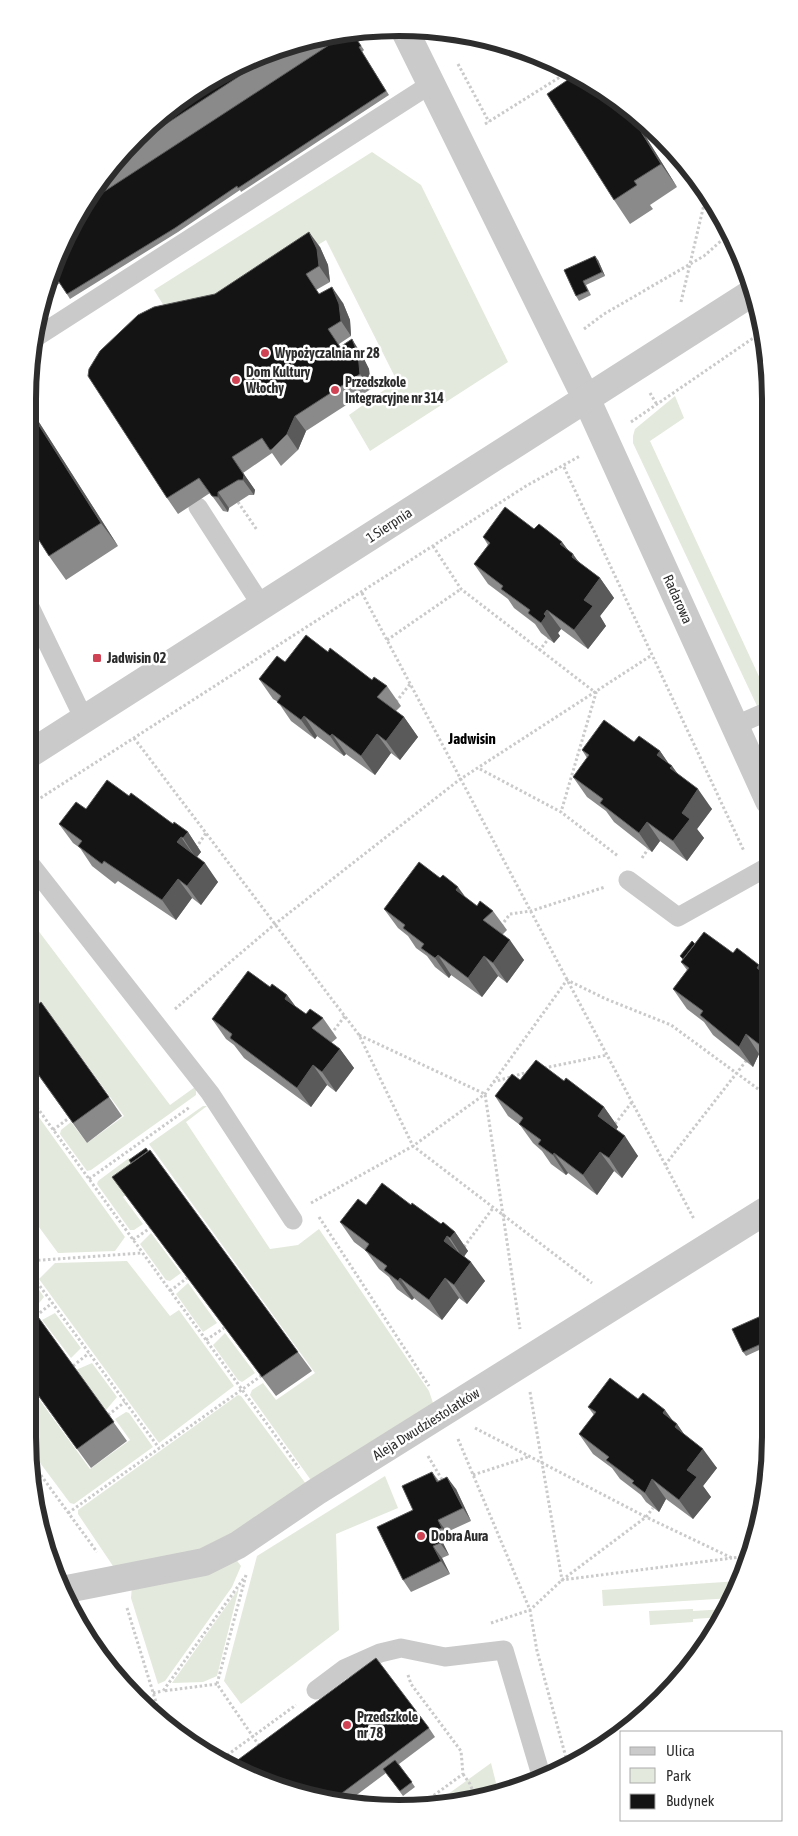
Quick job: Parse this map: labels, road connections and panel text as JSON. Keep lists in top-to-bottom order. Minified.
{"streets":{"street":["1 Sierpnia","Radarowa","Aleja Dwudziestolatków"]},"crossings":[["1 Sierpnia","Radarowa"]],"districts":["Jadwisin"],"places":{"other":["Wypożyczalnia nr 28","Dom Kultury Włochy","Przedszkole Integracyjne nr 314","Dobra Aura","Przedszkole nr 78"],"transit":["Jadwisin 02"]},"legend":["Ulica","Park","Budynek"]}
